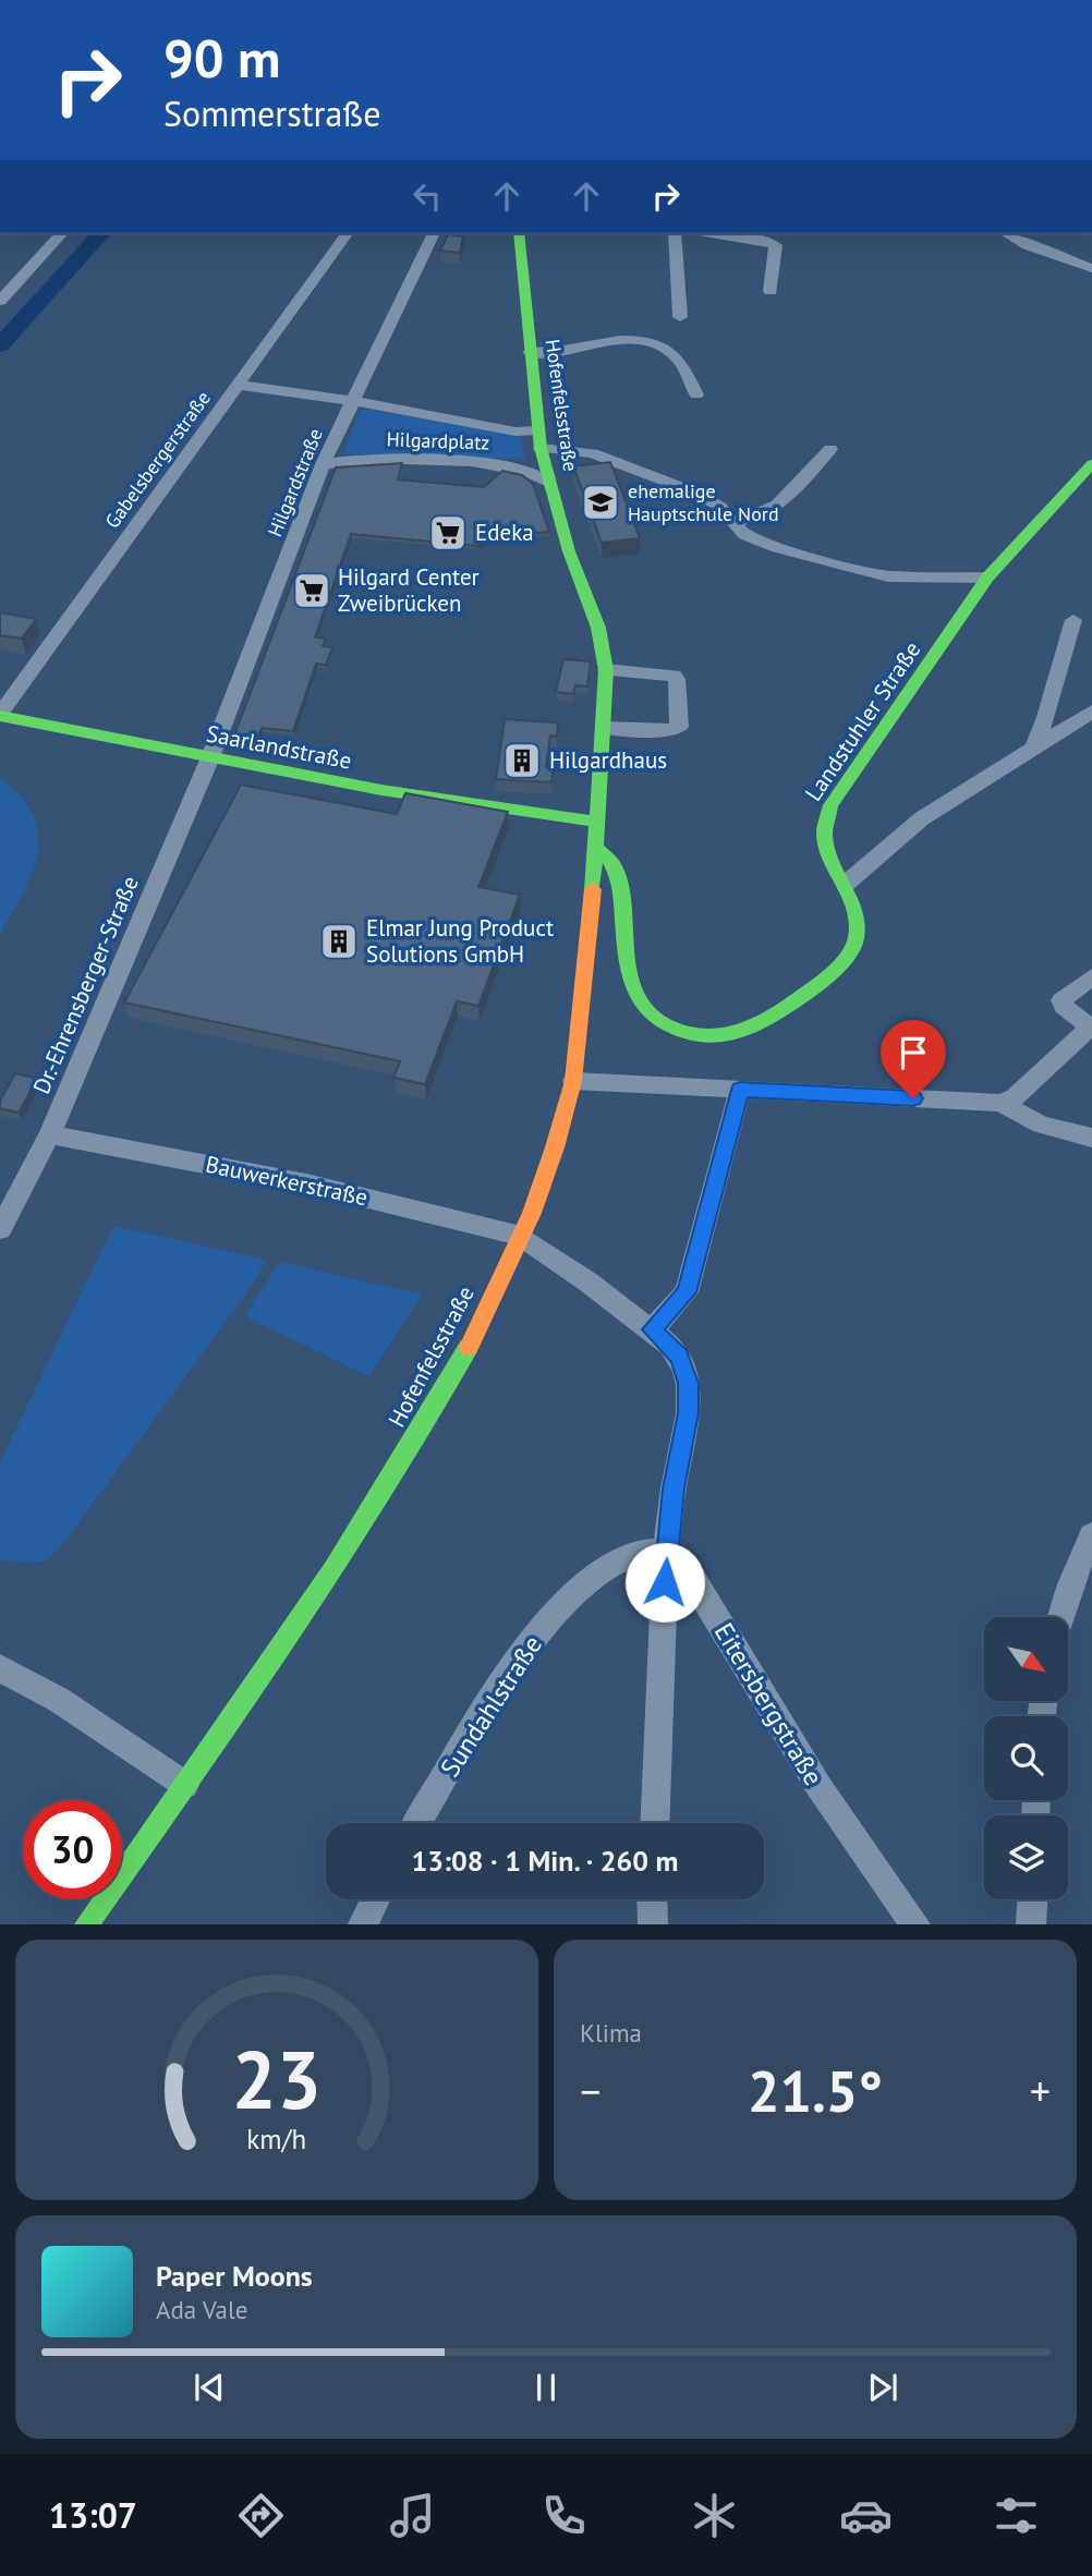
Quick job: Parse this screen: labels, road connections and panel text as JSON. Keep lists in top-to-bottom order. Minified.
{"streets":{"main road":["Hofenfelsstraße","Landstuhler Straße","Saarlandstraße"],"street":["Hilgardplatz","Gabelsbergerstraße","Hilgardstraße","Dr.-Ehrensberger-Straße","Bauwerkerstraße","Eitersbergstraße","Sundahlstraße"]},"crossings":[["Hofenfelsstraße","Hilgardplatz"],["Hofenfelsstraße","Landstuhler Straße"],["Hofenfelsstraße","Saarlandstraße"],["Hofenfelsstraße","Bauwerkerstraße"],["Hilgardplatz","Gabelsbergerstraße"],["Hilgardplatz","Hilgardstraße"],["Hilgardplatz","Landstuhler Straße"],["Gabelsbergerstraße","Saarlandstraße"],["Hilgardstraße","Saarlandstraße"],["Hilgardstraße","Dr.-Ehrensberger-Straße"],["Saarlandstraße","Dr.-Ehrensberger-Straße"],["Dr.-Ehrensberger-Straße","Bauwerkerstraße"],["Eitersbergstraße","Sundahlstraße"]],"places":{"school or university":["ehemalige Hauptschule Nord"],"supermarket":["Edeka","Hilgard Center Zweibrücken"],"building":["Hilgardhaus","Elmar Jung Product Solutions GmbH"]},"north":"bottom right","page":{"turn":["90 m","Sommerstraße"],"limit":"30","trip":"13:08 · 1 Min. · 260 m","tile":"Klima","heat":["−","21.5°","+"],"song":["Paper Moons","Ada Vale"],"tabs":"13:07","gauge":["23","km/h"]}}
